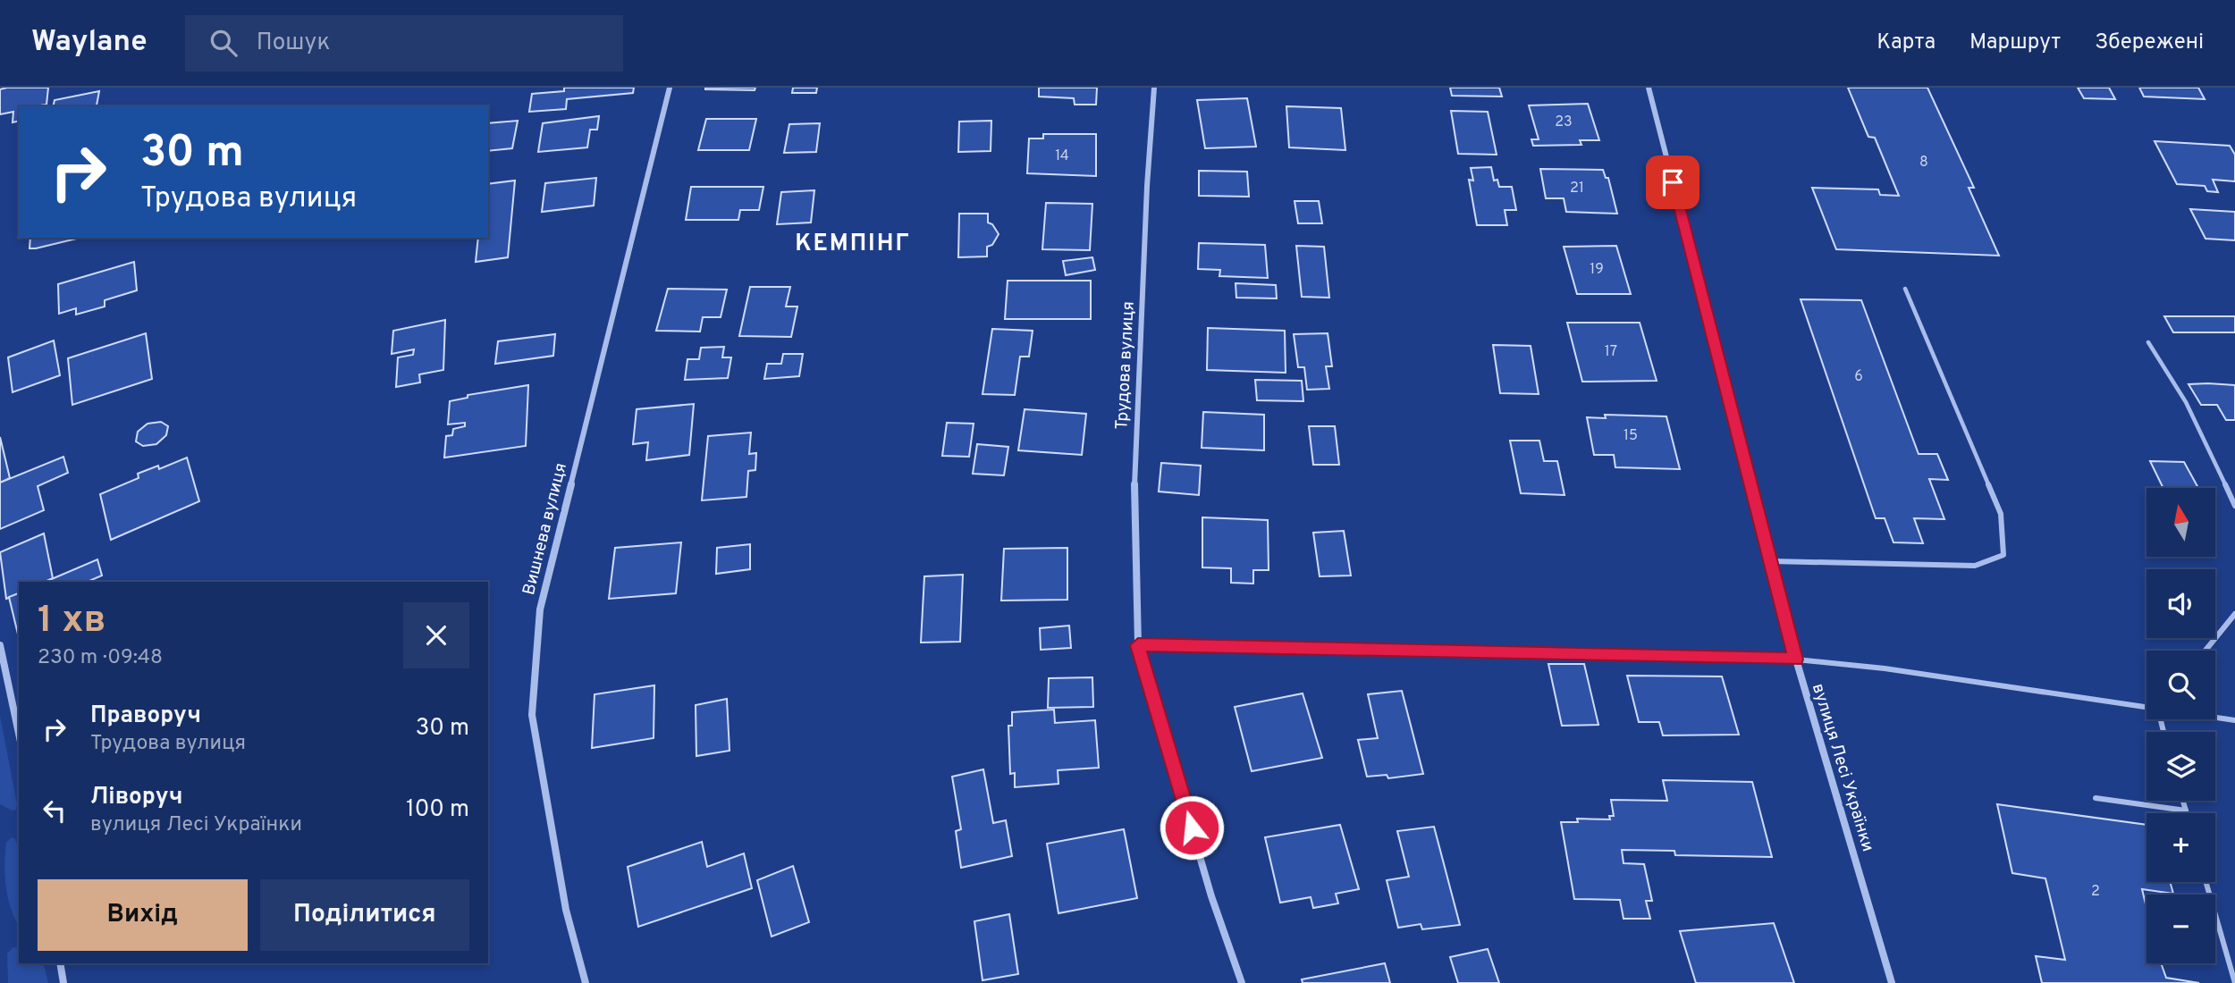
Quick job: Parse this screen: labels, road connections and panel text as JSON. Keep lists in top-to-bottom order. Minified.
{"streets":{"street":["Трудова вулиця","Вишнева вулиця","вулиця Лесі Українки"]},"districts":["КЕМПІНГ"],"house_numbers":["23","14","8","21","19","17","6","15","2"],"north":"top","page":{"header":"Waylane","search":"Пошук","nav":["Карта","Маршрут","Збережені"],"turn":["30 m","Трудова вулиця"],"map_buttons":["+","−"],"heading":["1 хв","230 m · 09:48"],"list":[{"name":"Праворуч","note":"Трудова вулиця","value":"30 m"},{"name":"Ліворуч","note":"вулиця Лесі Українки","value":"100 m"}],"buttons":["Вихід","Поділитися"]}}
